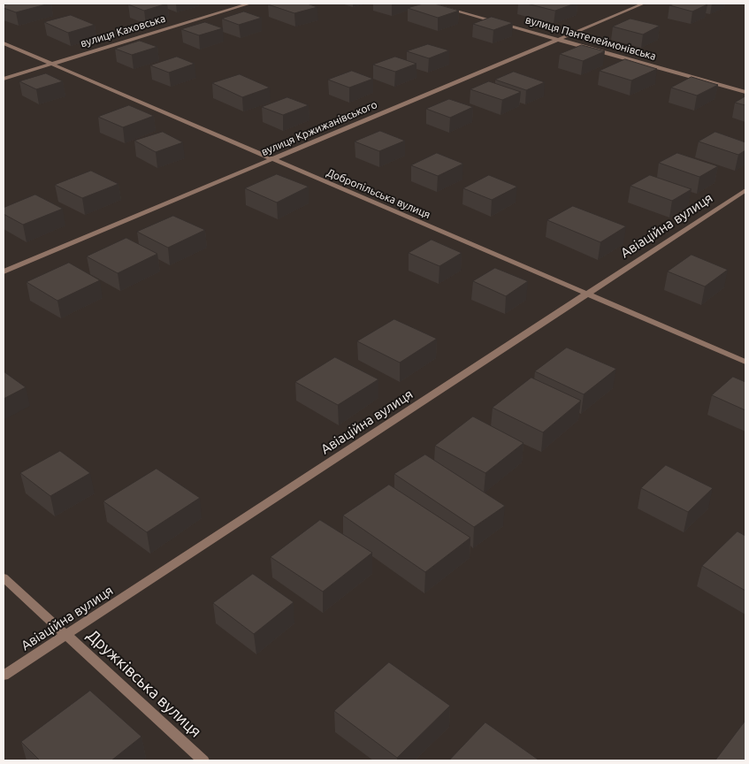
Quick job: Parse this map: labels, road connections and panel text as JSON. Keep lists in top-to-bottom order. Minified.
{"streets":{"street":["вулиця Каховська","вулиця Пантелеймонівська","вулиця Кржижанівського","Добропільська вулиця","Авіаційна вулиця","Дружківська вулиця"]},"crossings":[["вулиця Каховська","Добропільська вулиця"],["вулиця Пантелеймонівська","вулиця Кржижанівського"],["вулиця Кржижанівського","Добропільська вулиця"],["Добропільська вулиця","Авіаційна вулиця"],["Авіаційна вулиця","Дружківська вулиця"]]}
